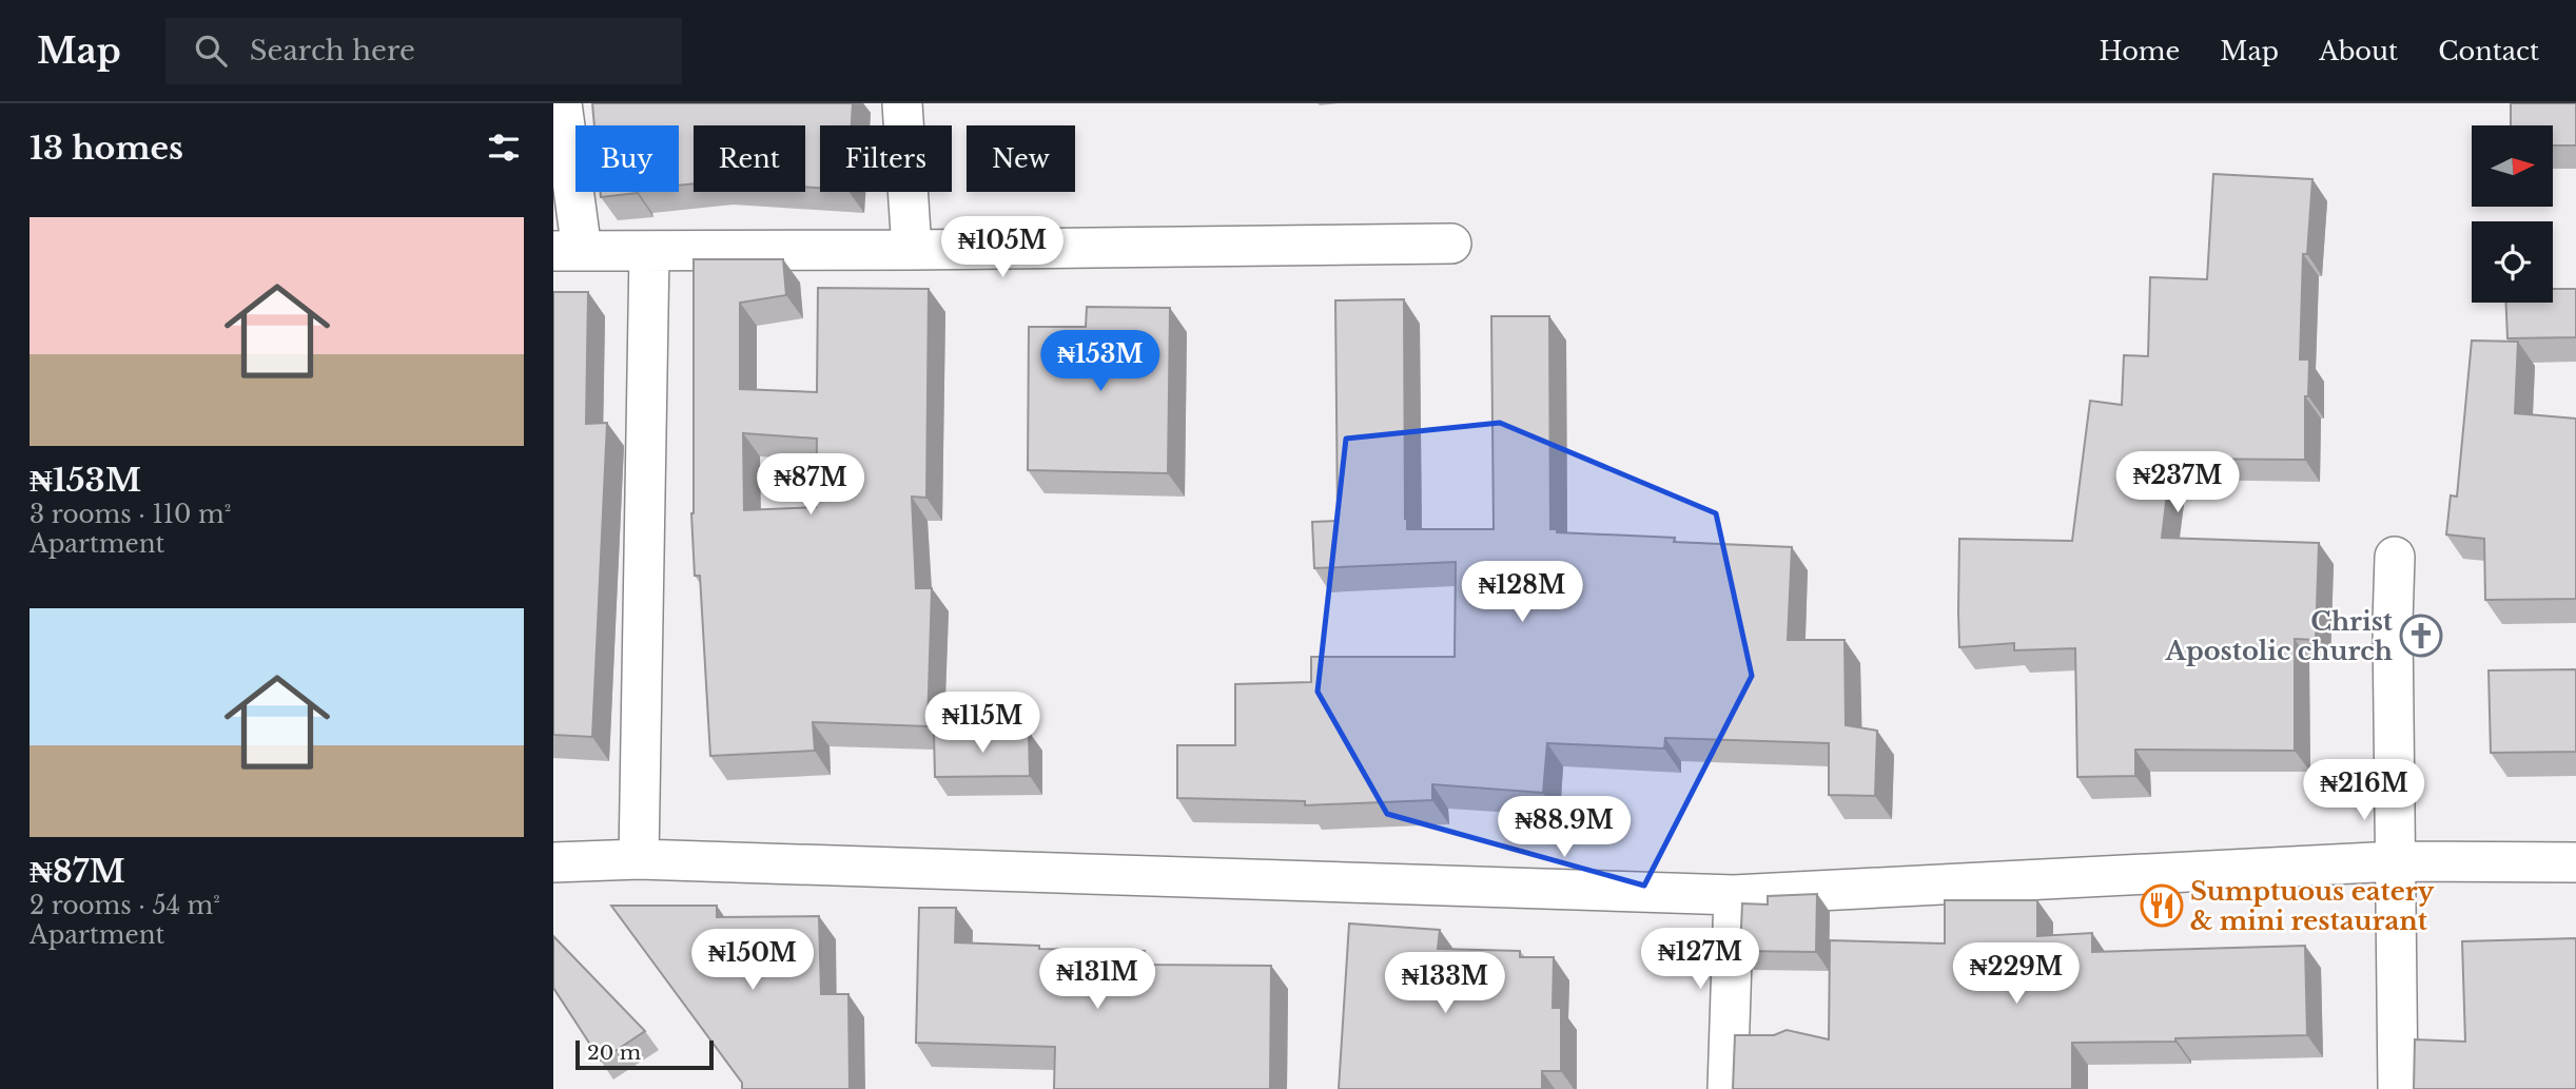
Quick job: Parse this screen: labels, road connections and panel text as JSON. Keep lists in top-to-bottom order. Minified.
{"places":{"church":["Christ Apostolic church"],"restaurant":["Sumptuous eatery & mini restaurant"]},"scale_bar":"20 m","north":"right","page":{"header":"Map","search":"Search here","nav":["Home","Map","About","Contact"],"heading":"13 homes","chip":["Buy","Rent","Filters","New"],"list":[{"name":"₦153M","note":"3 rooms · 110 m² · Apartment"},{"name":"₦87M","note":"2 rooms · 54 m² · Apartment"}],"price":["₦105M","₦153M","₦237M","₦87M","₦128M","₦115M","₦216M","₦88.9M","₦127M","₦150M","₦229M","₦131M","₦133M"],"scale":"20 m"}}
